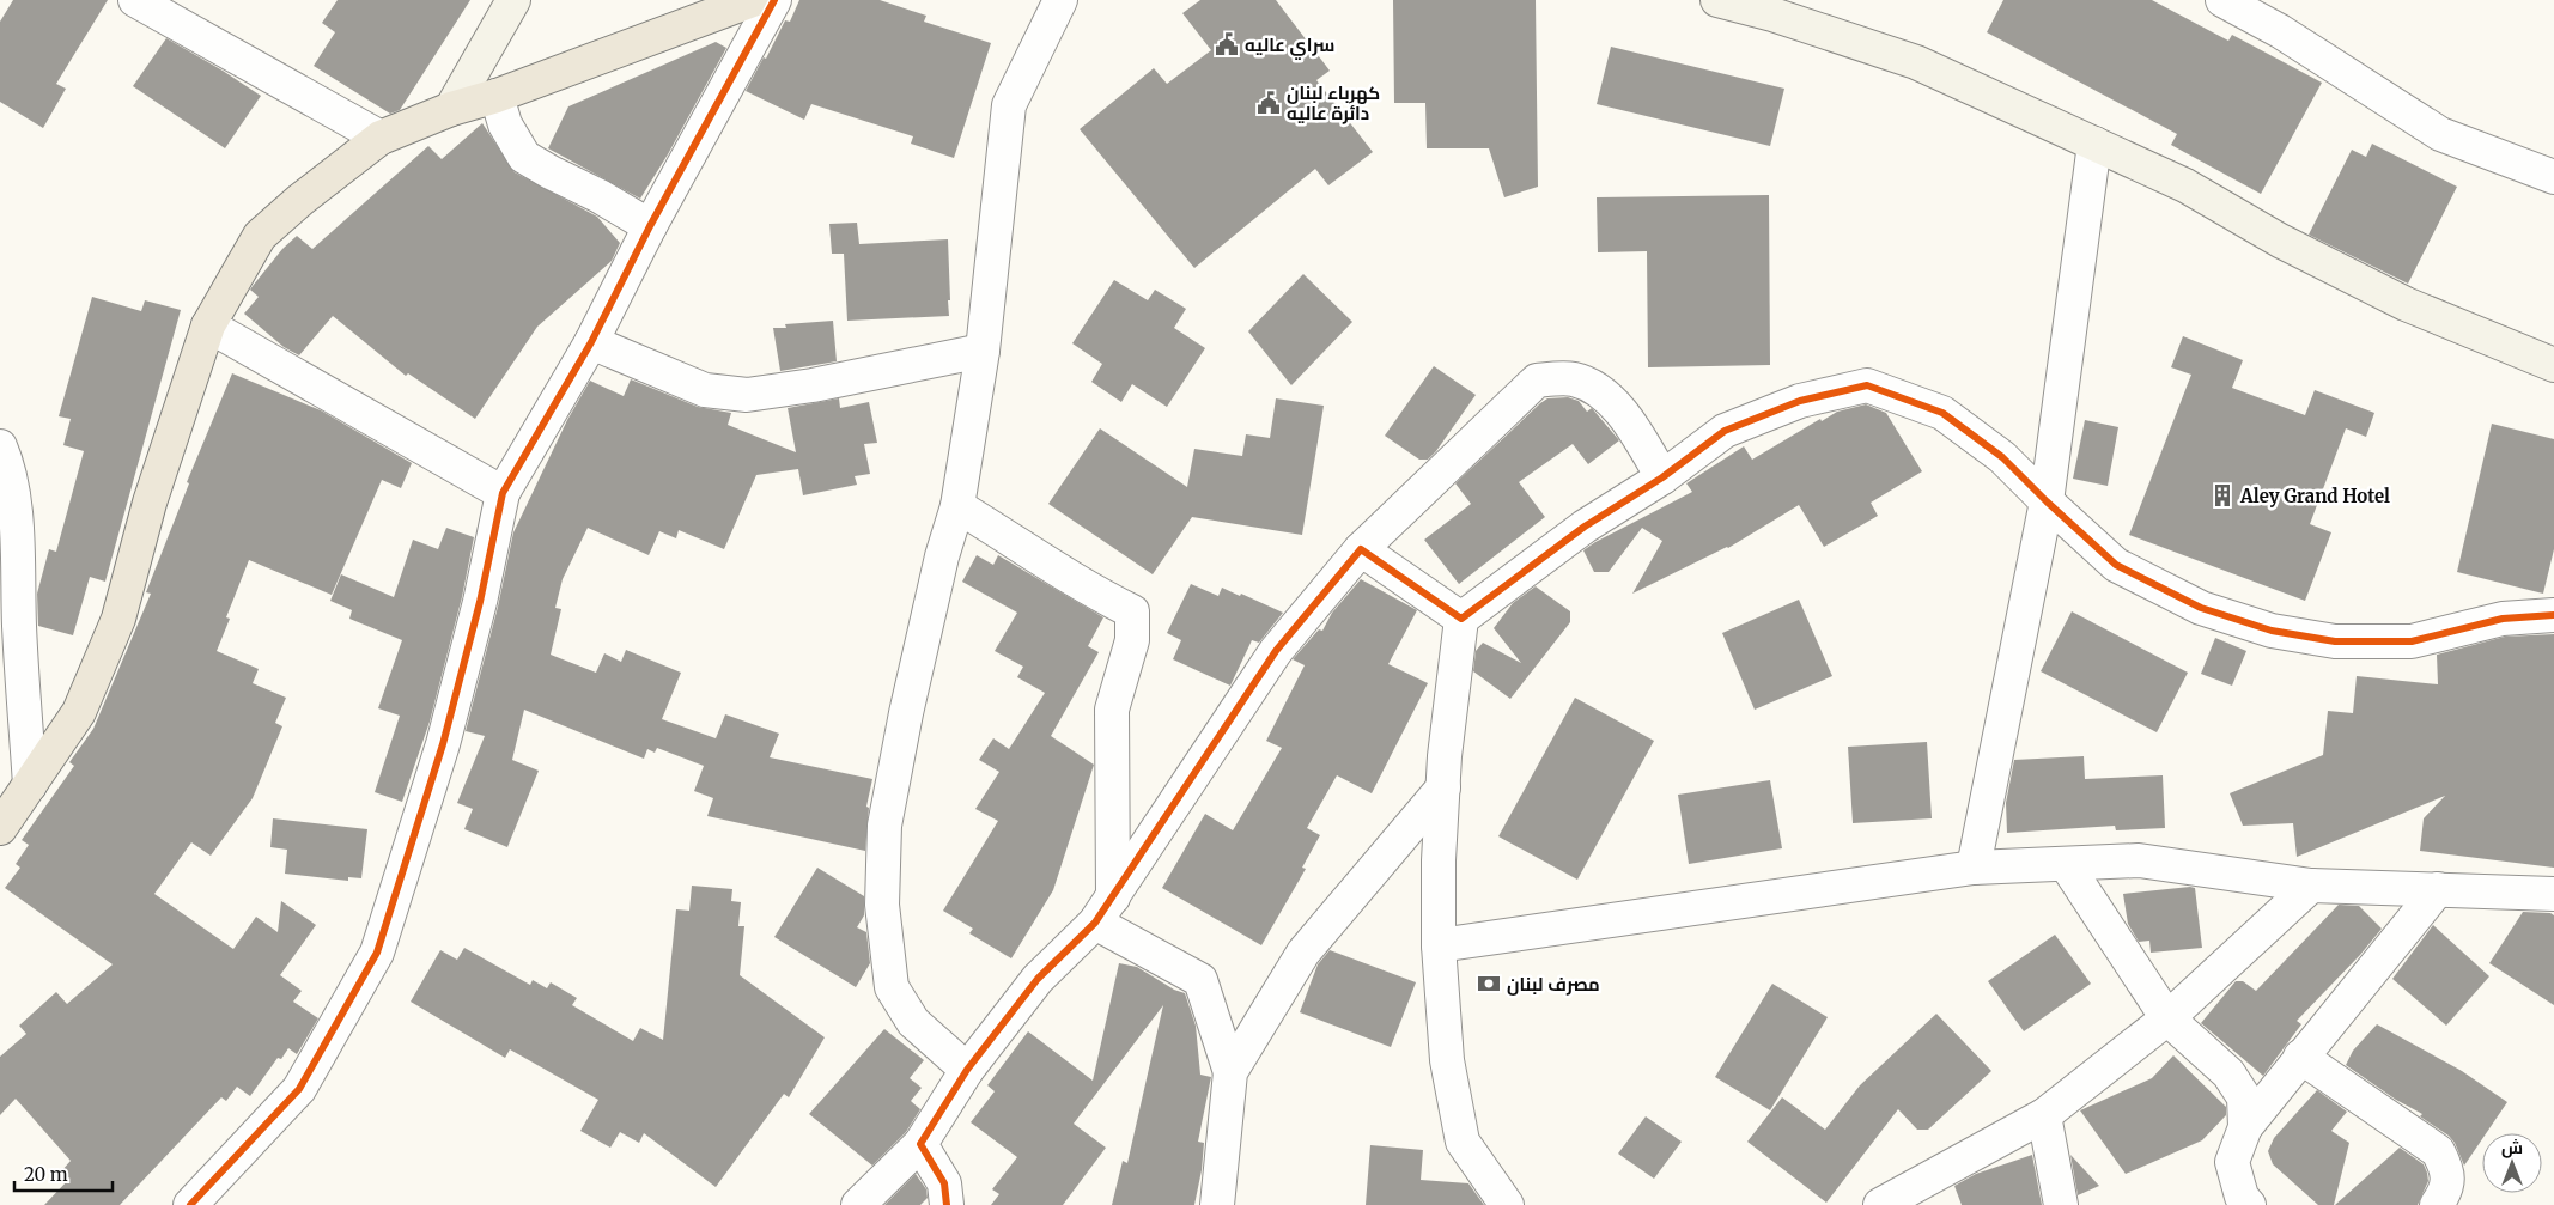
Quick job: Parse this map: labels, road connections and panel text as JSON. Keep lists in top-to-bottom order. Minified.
{"places":{"public building":["سراي عاليه","كهرباء لبنان دائرة عاليه"],"building":["Aley Grand Hotel"],"bank":["مصرف لبنان"]},"scale_bar":"20 m","north":"top"}
